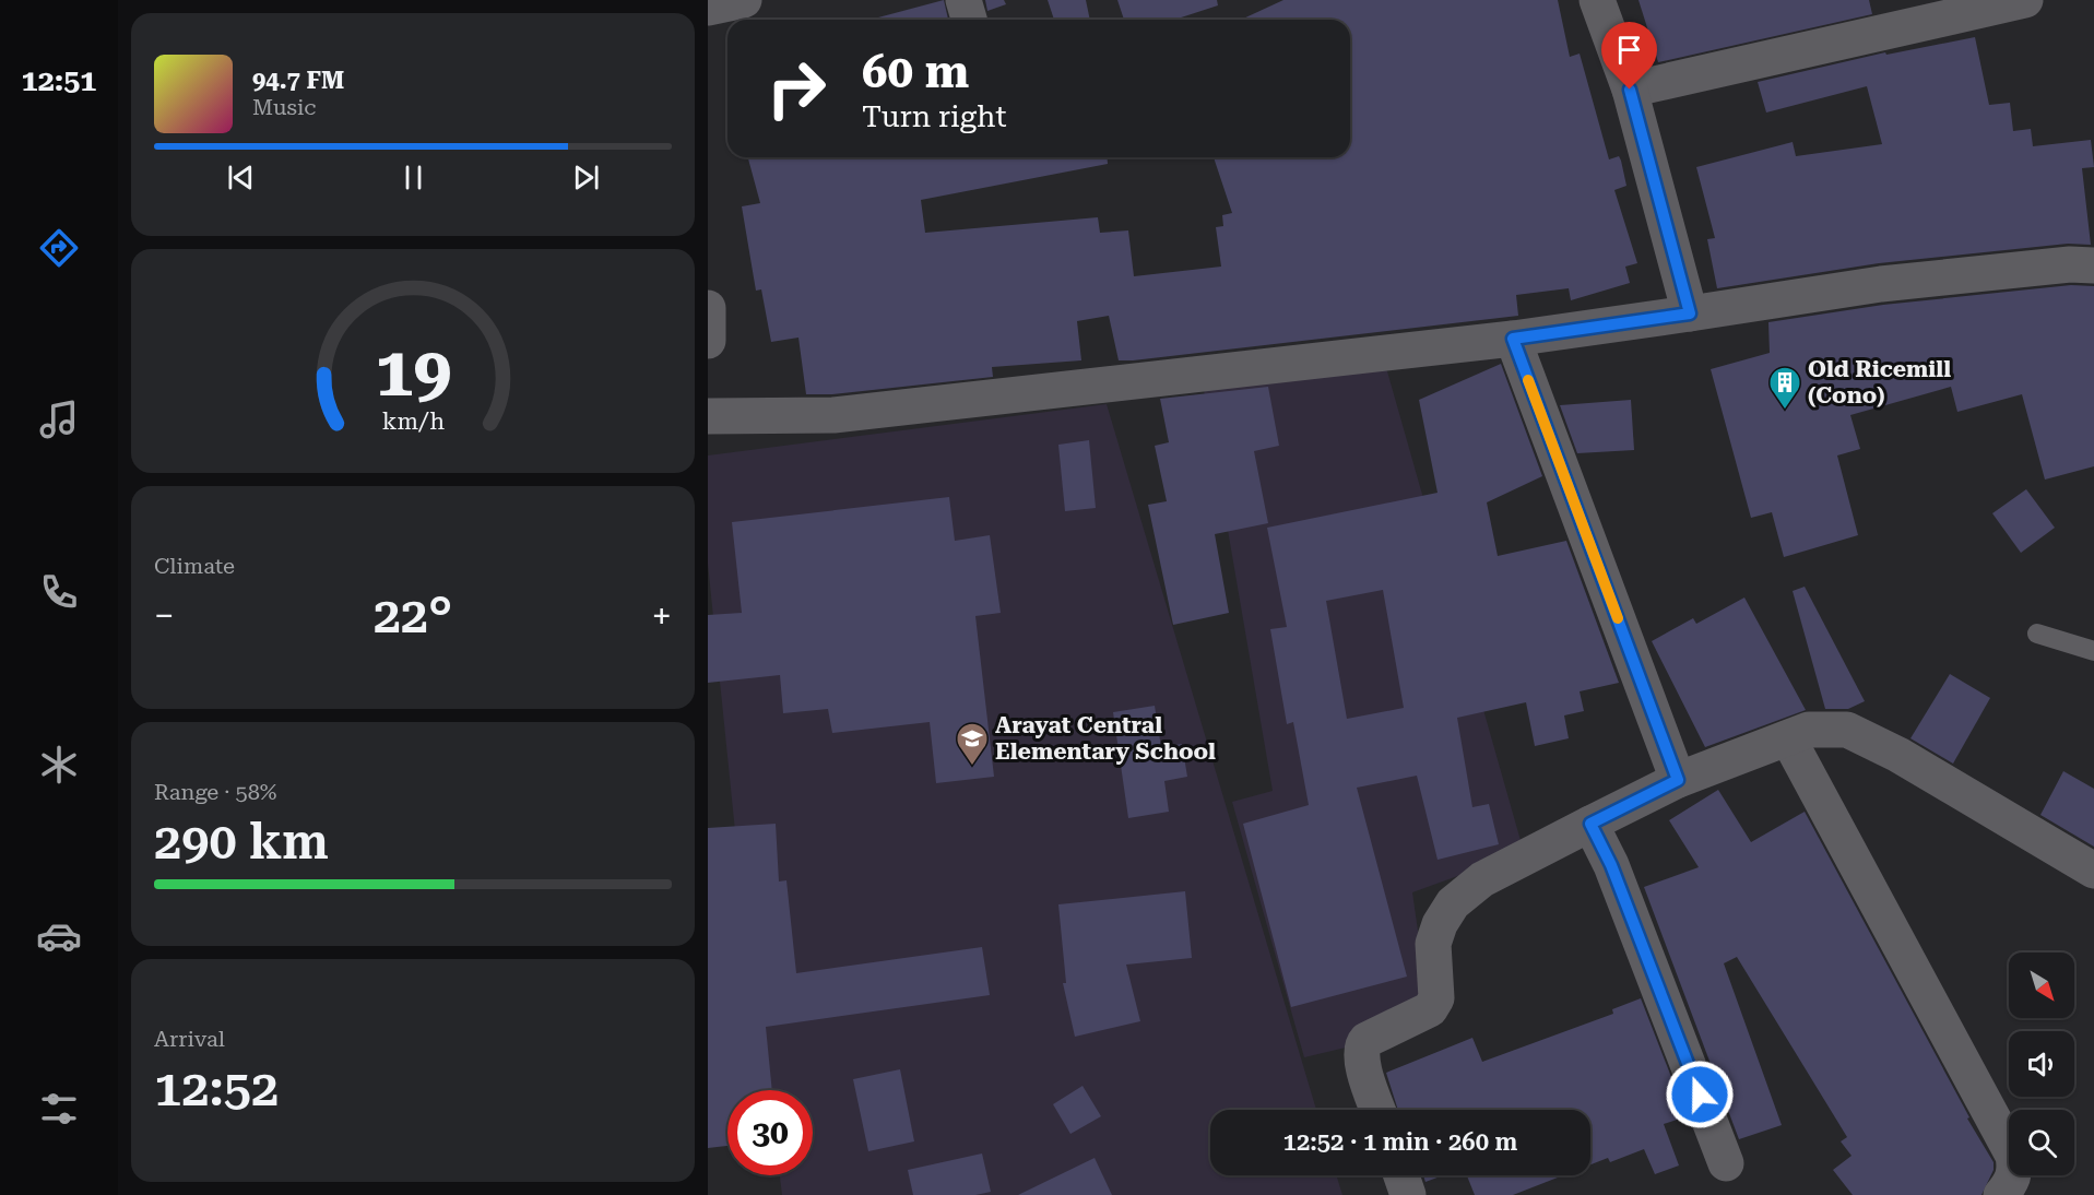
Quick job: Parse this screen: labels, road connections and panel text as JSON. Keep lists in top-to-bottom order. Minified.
{"places":{"building":["Old Ricemill (Cono)"],"school or university":["Arayat Central Elementary School"]},"north":"bottom right","page":{"tabs":"12:51","turn":["60 m","Turn right"],"song":["94.7 FM","Music"],"tile":["Climate",["Range · 58%","290 km"],["Arrival","12:52"]],"heat":["−","22°","+"],"limit":"30","trip":"12:52 · 1 min · 260 m","gauge":["19","km/h"]}}
